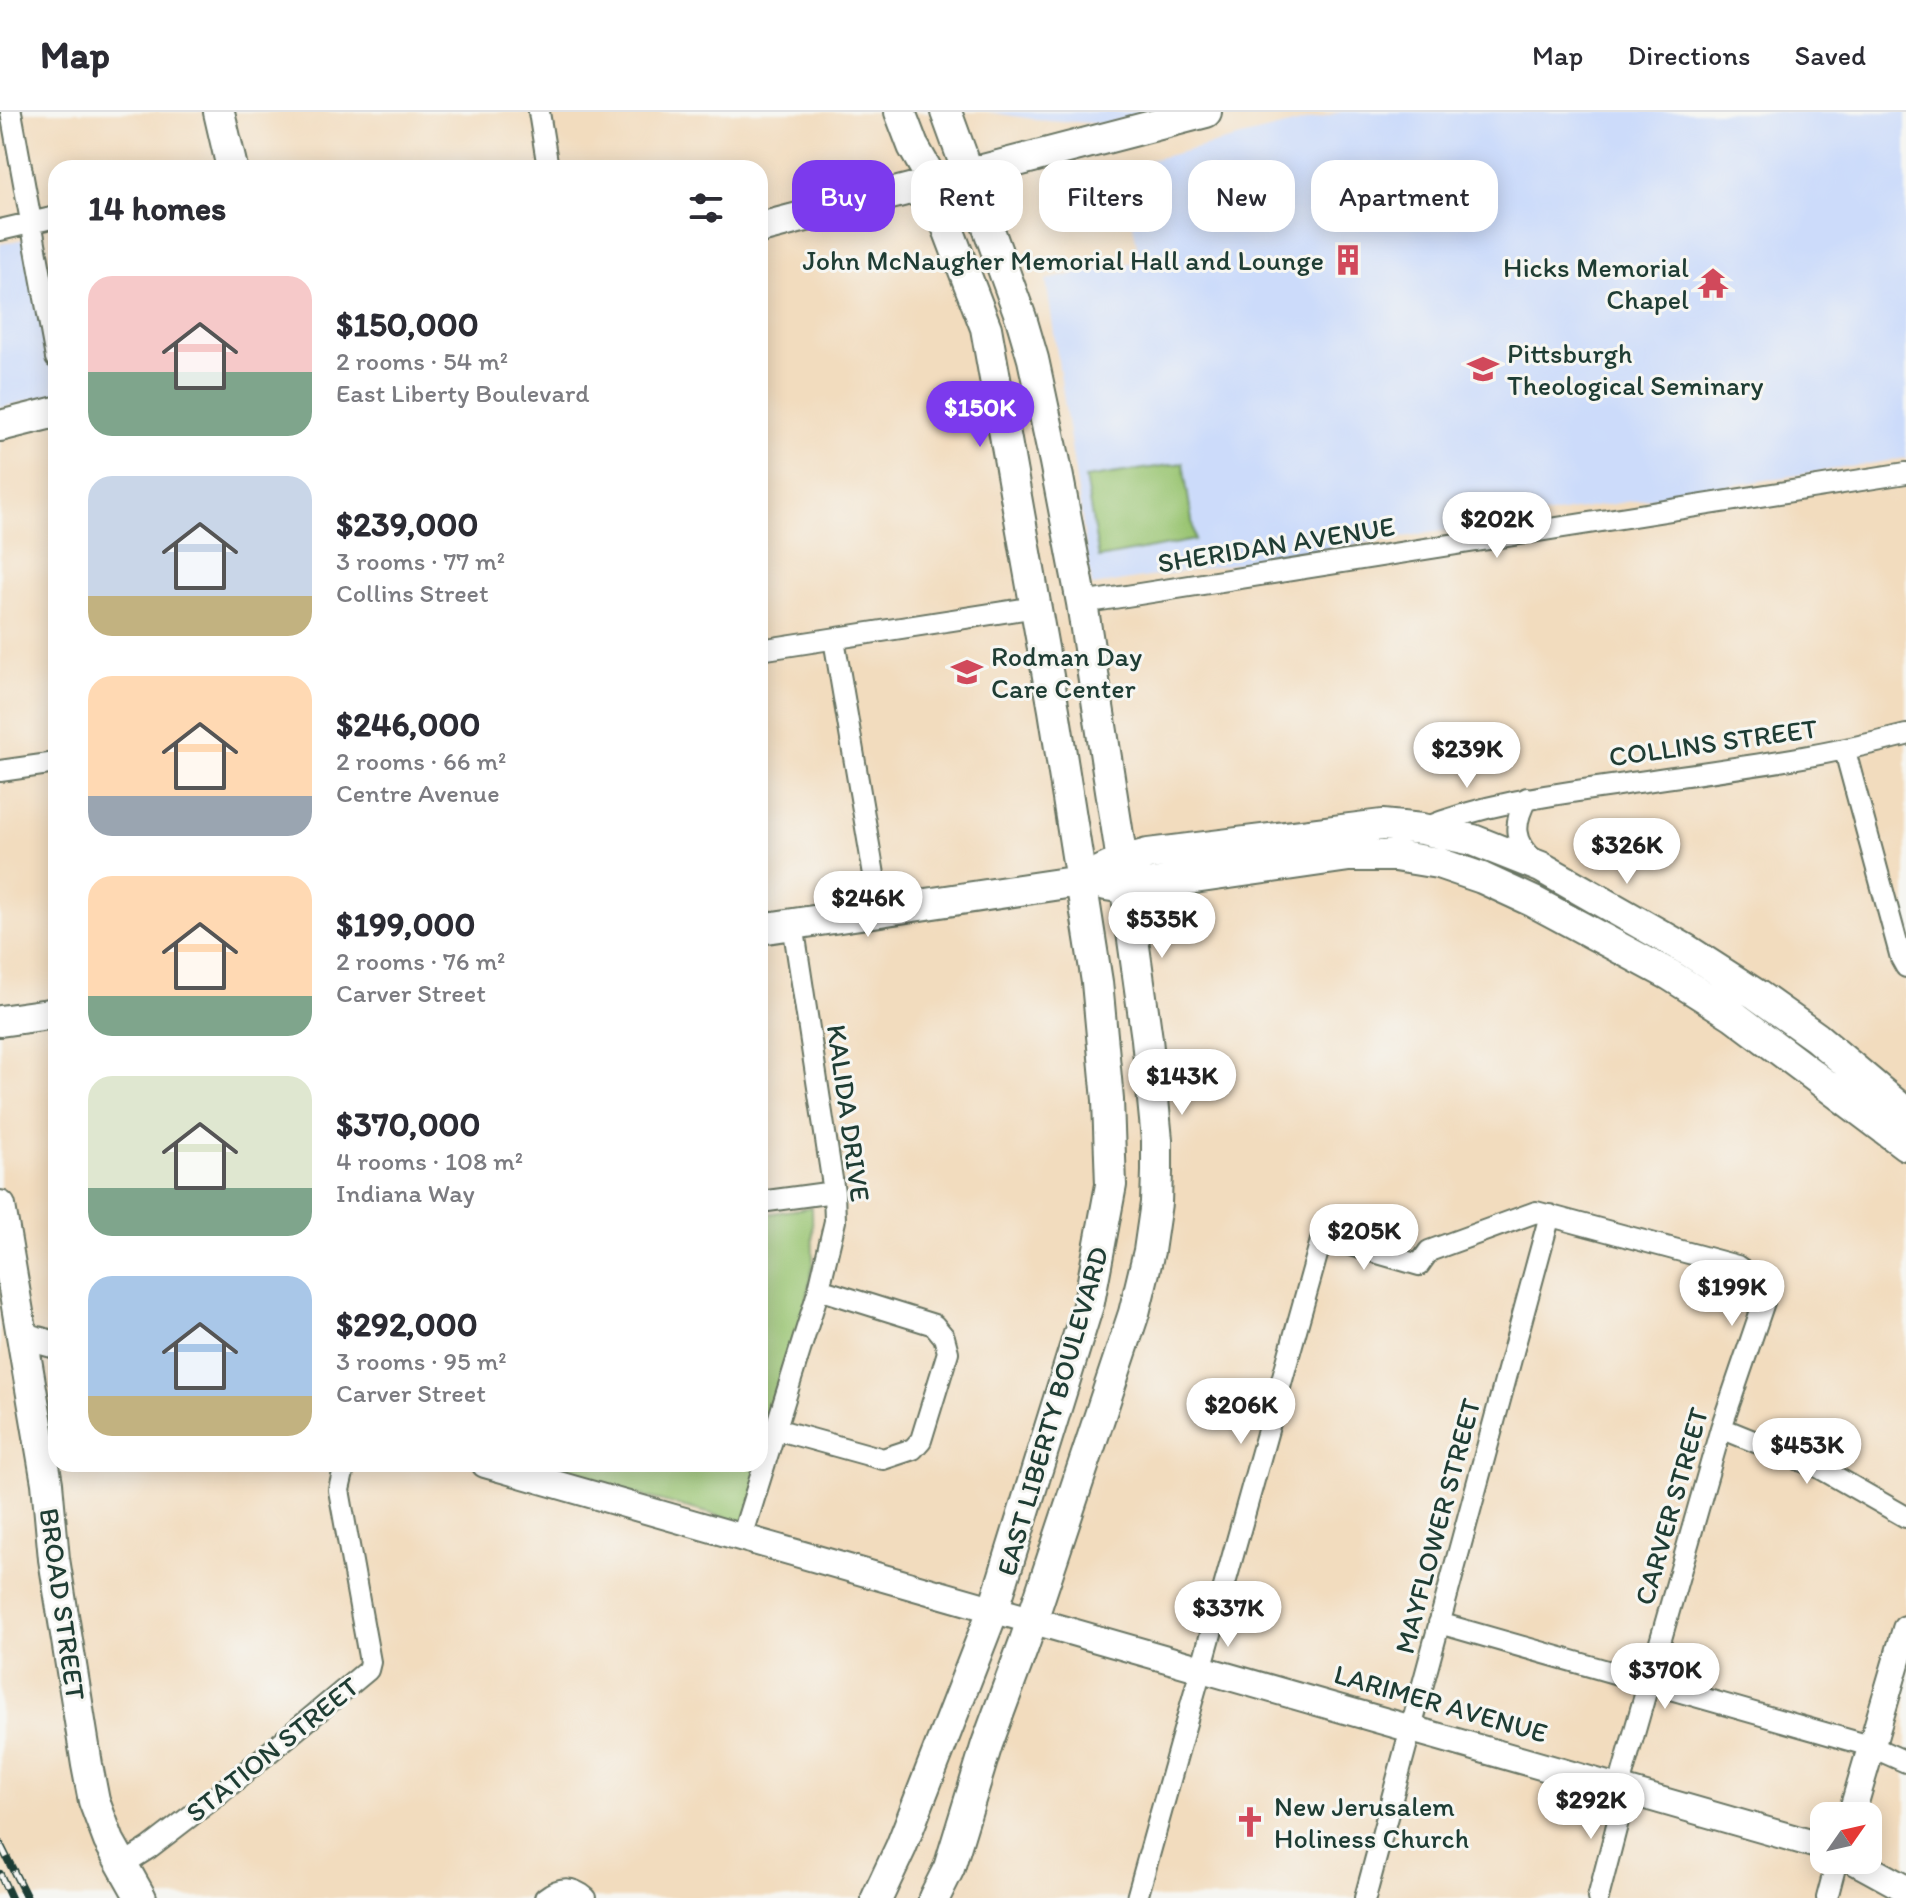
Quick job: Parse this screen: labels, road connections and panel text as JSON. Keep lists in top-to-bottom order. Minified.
{"streets":{"main road":["EAST LIBERTY BOULEVARD","BROAD STREET"],"street":["SHERIDAN AVENUE","COLLINS STREET","KALIDA DRIVE","CARVER STREET","MAYFLOWER STREET","LARIMER AVENUE","STATION STREET"]},"crossings":[["SHERIDAN AVENUE","EAST LIBERTY BOULEVARD"],["KALIDA DRIVE","LARIMER AVENUE"],["EAST LIBERTY BOULEVARD","LARIMER AVENUE"],["CARVER STREET","MAYFLOWER STREET"],["CARVER STREET","LARIMER AVENUE"],["MAYFLOWER STREET","LARIMER AVENUE"],["BROAD STREET","STATION STREET"]],"places":{"building":["John McNaugher Memorial Hall and Lounge"],"temple":["Hicks Memorial Chapel"],"school or university":["Pittsburgh Theological Seminary","Rodman Day Care Center"],"church":["New Jerusalem Holiness Church"]},"north":"top right","page":{"header":"Map","nav":["Map","Directions","Saved"],"chip":["Buy","Rent","Filters","New","Apartment"],"heading":"14 homes","list":[{"name":"$150,000","note":"2 rooms · 54 m² · East Liberty Boulevard"},{"name":"$239,000","note":"3 rooms · 77 m² · Collins Street"},{"name":"$246,000","note":"2 rooms · 66 m² · Centre Avenue"},{"name":"$199,000","note":"2 rooms · 76 m² · Carver Street"},{"name":"$370,000","note":"4 rooms · 108 m² · Indiana Way"},{"name":"$292,000","note":"3 rooms · 95 m² · Carver Street"}],"price":["$150K","$202K","$239K","$326K","$246K","$535K","$143K","$205K","$199K","$206K","$453K","$337K","$370K","$292K"]}}
